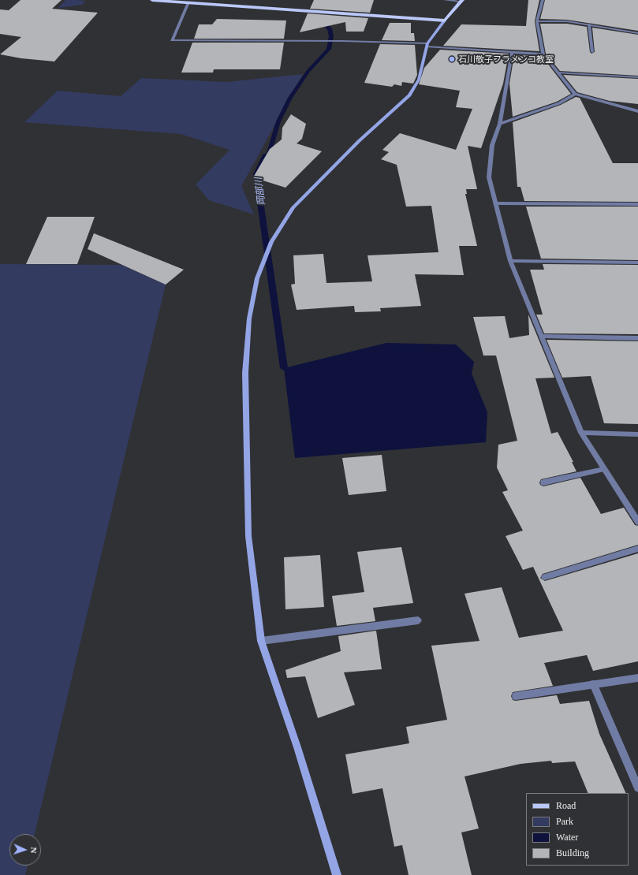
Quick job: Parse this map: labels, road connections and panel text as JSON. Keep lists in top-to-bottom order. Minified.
{"water":["岡部川"],"places":["石川敬子フラメンコ教室"],"legend":["Road","Park","Water","Building"],"north":"right"}
